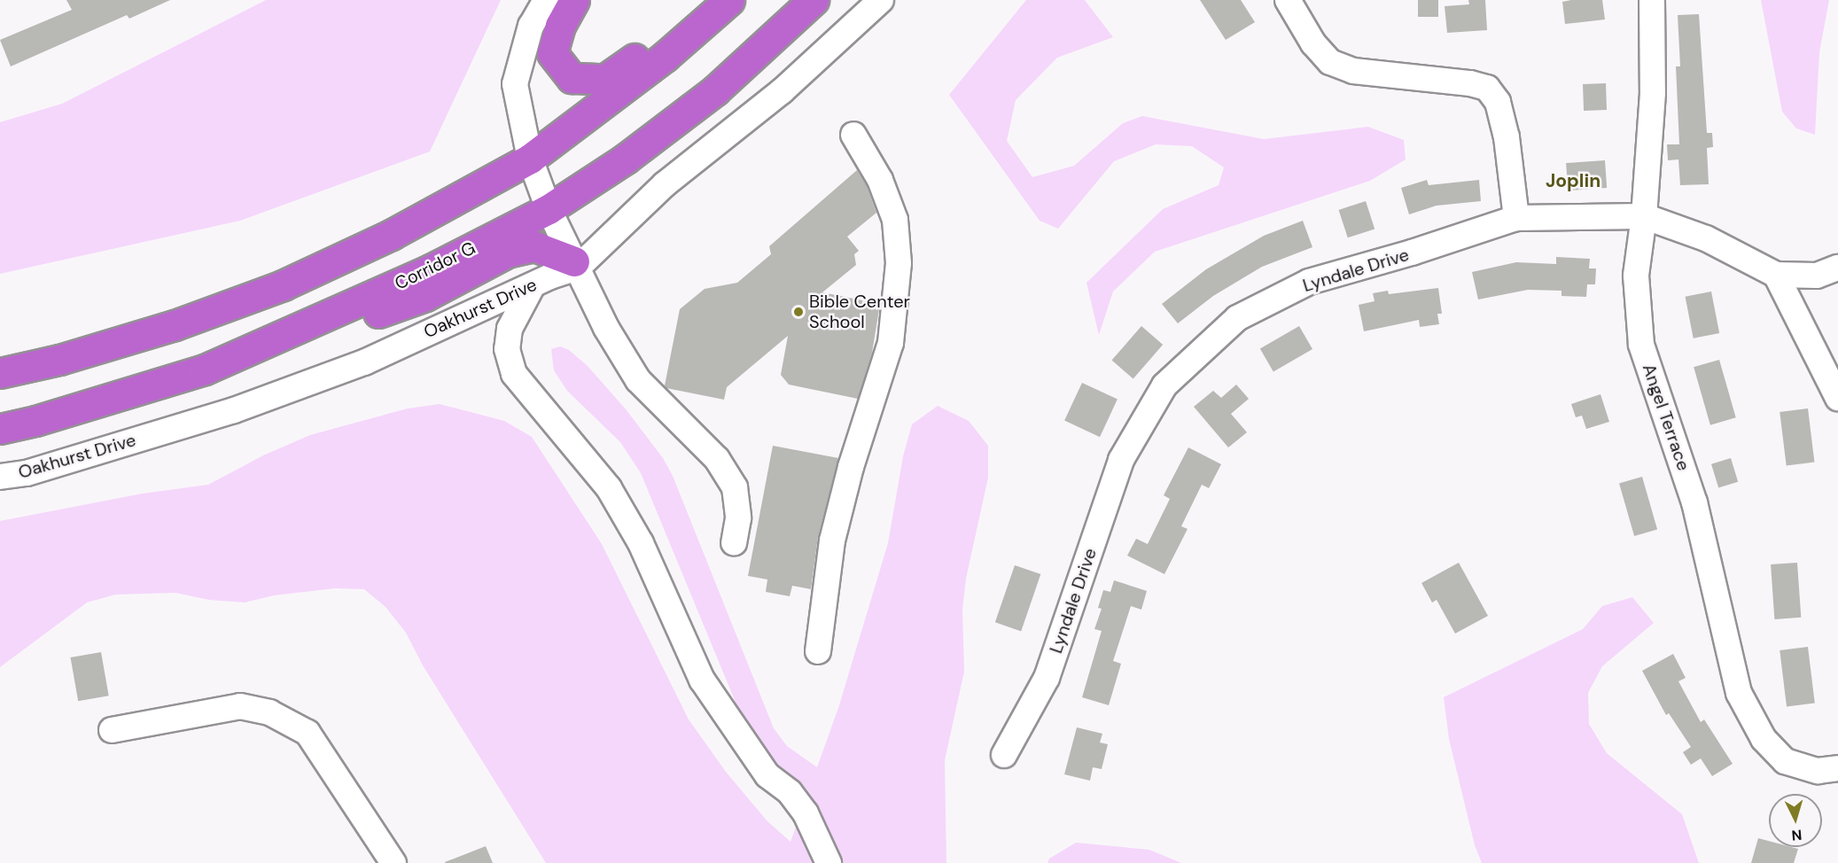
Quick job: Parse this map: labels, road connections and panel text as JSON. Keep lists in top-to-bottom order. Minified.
{"streets":{"highway":["Corridor G"],"street":["Lyndale Drive","Oakhurst Drive","Angel Terrace"]},"crossings":[["Lyndale Drive","Angel Terrace"]],"districts":["Joplin"],"places":["Bible Center School"],"north":"bottom"}
